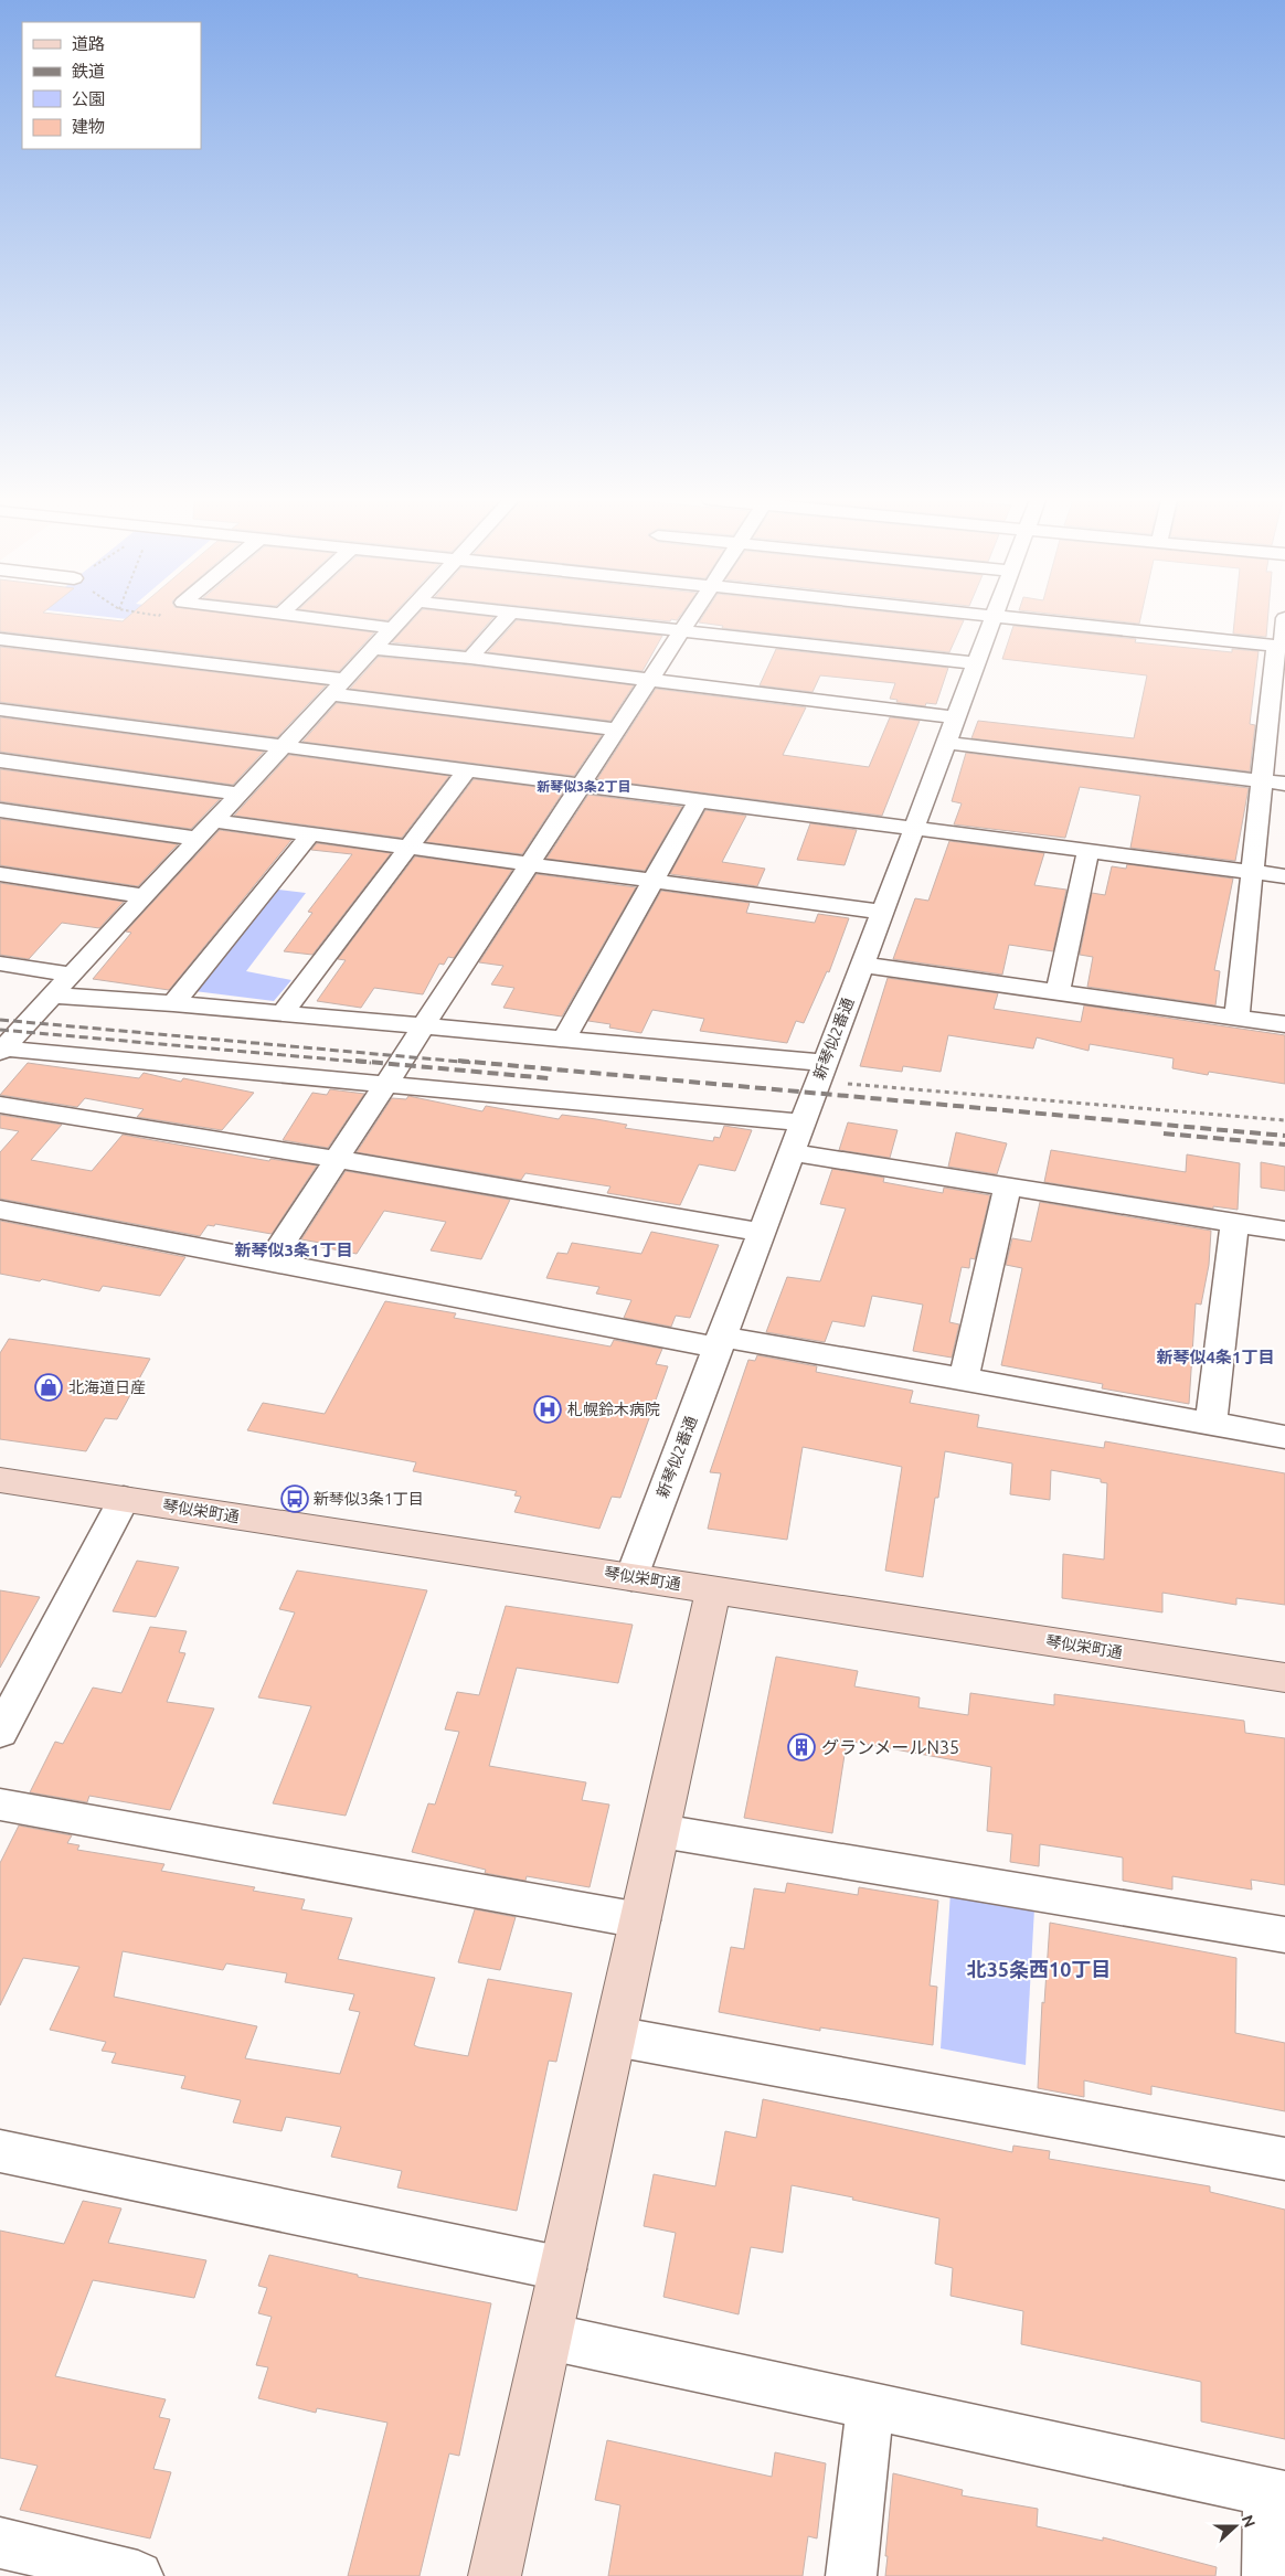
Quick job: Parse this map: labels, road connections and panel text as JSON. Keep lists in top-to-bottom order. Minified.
{"streets":{"main road":["琴似栄町通"],"street":["新琴似2番通"]},"crossings":[["新琴似2番通","琴似栄町通"]],"districts":["新琴似3条2丁目","新琴似3条1丁目","新琴似4条1丁目","北35条西10丁目"],"places":{"shop":["北海道日産"],"hospital":["札幌鈴木病院"],"bus stop":["新琴似3条1丁目"],"building":["グランメールN35"]},"legend":["道路","鉄道","公園","建物"],"north":"right"}
